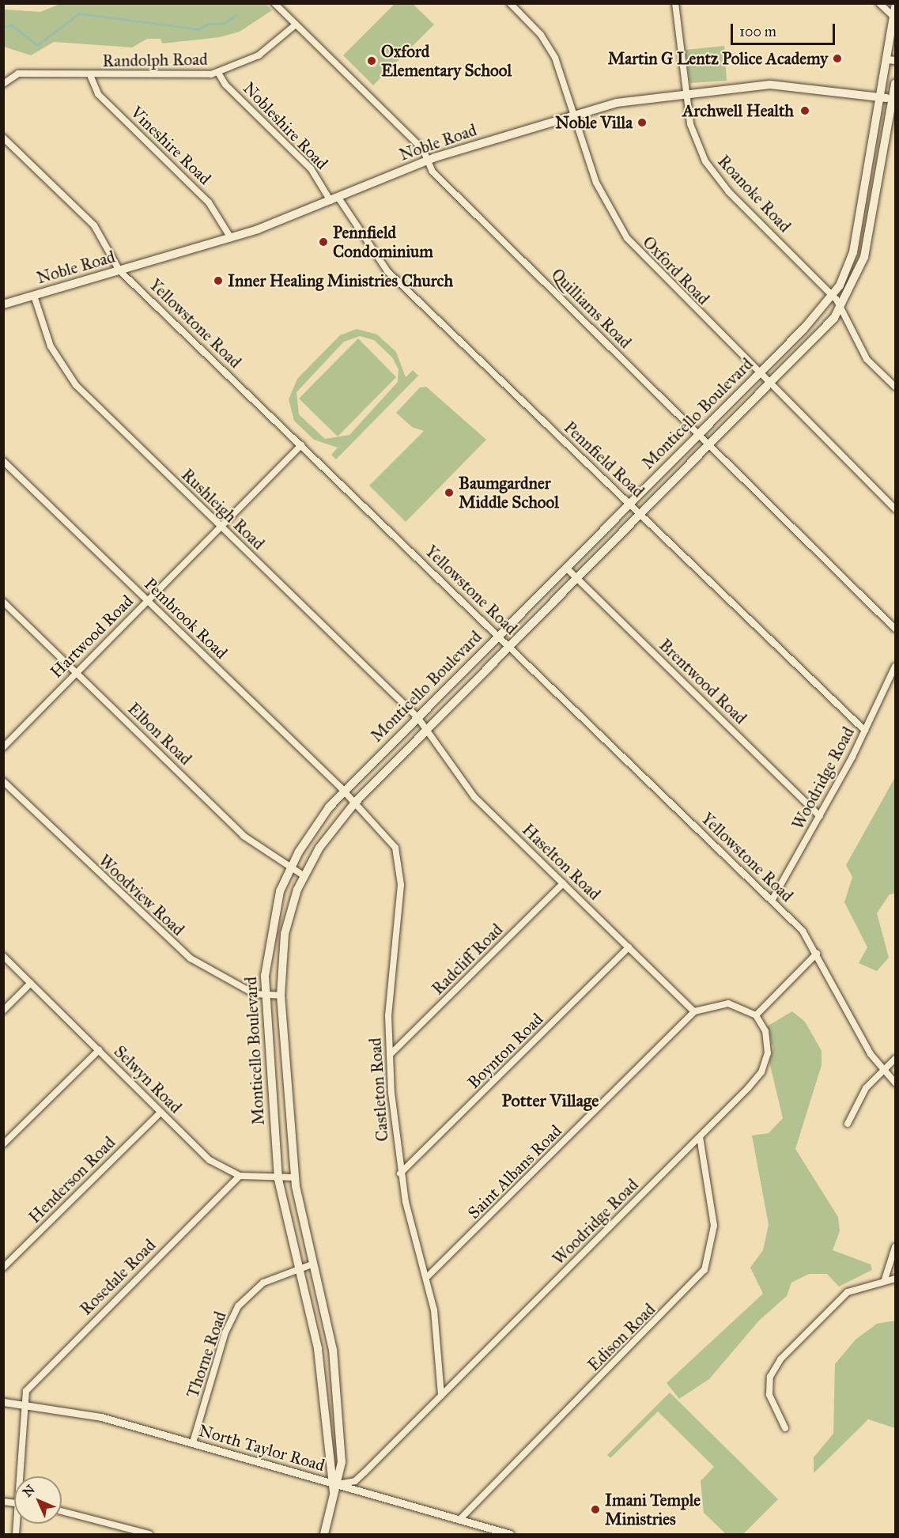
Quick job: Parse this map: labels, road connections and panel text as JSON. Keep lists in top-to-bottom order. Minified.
{"streets":{"main road":["Noble Road","Monticello Boulevard"],"street":["Randolph Road","Nobleshire Road","Vineshire Road","Roanoke Road","Oxford Road","Quilliams Road","Yellowstone Road","Pennfield Road","Rushleigh Road","Pembrook Road","Hartwood Road","Brentwood Road","Elbon Road","Woodridge Road","Haselton Road","Woodview Road","Radcliff Road","Boynton Road","Selwyn Road","Castleton Road","Saint Albans Road","Henderson Road","Rosedale Road","Edison Road","Thorne Road","North Taylor Road"]},"crossings":[["Randolph Road","Nobleshire Road"],["Randolph Road","Vineshire Road"],["Randolph Road","Quilliams Road"],["Nobleshire Road","Noble Road"],["Nobleshire Road","Pennfield Road"],["Noble Road","Vineshire Road"],["Noble Road","Roanoke Road"],["Noble Road","Oxford Road"],["Noble Road","Quilliams Road"],["Noble Road","Yellowstone Road"],["Noble Road","Monticello Boulevard"],["Noble Road","Pennfield Road"],["Noble Road","Rushleigh Road"],["Roanoke Road","Monticello Boulevard"],["Oxford Road","Monticello Boulevard"],["Quilliams Road","Monticello Boulevard"],["Yellowstone Road","Monticello Boulevard"],["Yellowstone Road","Hartwood Road"],["Yellowstone Road","Woodridge Road"],["Monticello Boulevard","Pennfield Road"],["Monticello Boulevard","Rushleigh Road"],["Monticello Boulevard","Pembrook Road"],["Monticello Boulevard","Brentwood Road"],["Monticello Boulevard","Elbon Road"],["Monticello Boulevard","Woodridge Road"],["Monticello Boulevard","Haselton Road"],["Monticello Boulevard","Woodview Road"],["Monticello Boulevard","Selwyn Road"],["Monticello Boulevard","Castleton Road"],["Monticello Boulevard","Thorne Road"],["Monticello Boulevard","North Taylor Road"],["Pennfield Road","Woodridge Road"],["Rushleigh Road","Hartwood Road"],["Rushleigh Road","Haselton Road"],["Pembrook Road","Hartwood Road"],["Pembrook Road","Castleton Road"],["Hartwood Road","Elbon Road"],["Brentwood Road","Woodridge Road"],["Woodridge Road","Castleton Road"],["Woodridge Road","Saint Albans Road"],["Woodridge Road","Edison Road"],["Woodridge Road","North Taylor Road"],["Haselton Road","Radcliff Road"],["Haselton Road","Boynton Road"],["Haselton Road","Saint Albans Road"],["Radcliff Road","Castleton Road"],["Boynton Road","Castleton Road"],["Selwyn Road","Henderson Road"],["Selwyn Road","Rosedale Road"],["Castleton Road","Saint Albans Road"],["Rosedale Road","North Taylor Road"],["Edison Road","North Taylor Road"],["Thorne Road","North Taylor Road"]],"districts":["Potter Village"],"places":["Martin G Lentz Police Academy","Oxford Elementary School","Archwell Health","Noble Villa","Pennfield Condominium","Inner Healing Ministries Church","Baumgardner Middle School","Imani Temple Ministries"],"scale_bar":"100 m","north":"top left"}
